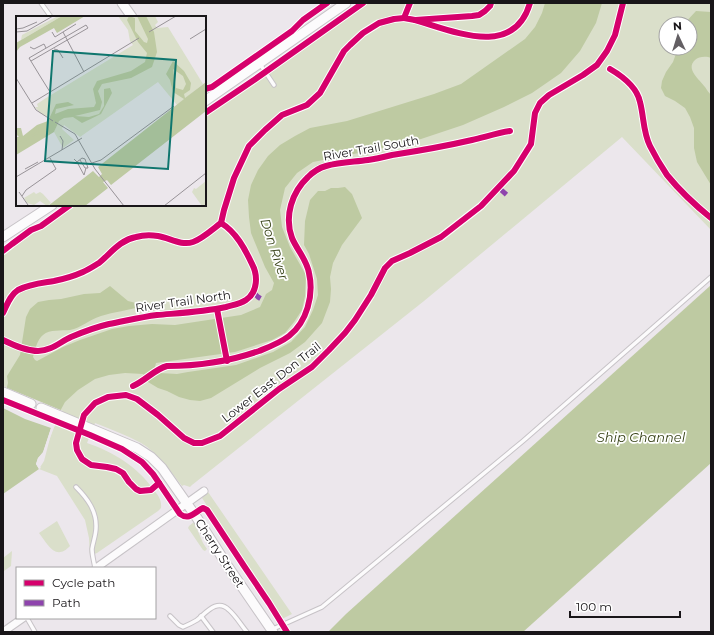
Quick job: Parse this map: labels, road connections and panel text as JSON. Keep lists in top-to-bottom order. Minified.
{"streets":{"street":["Cherry Street"],"cycle path":["River Trail South","River Trail North","Lower East Don Trail"]},"water":["Don River","Ship Channel"],"legend":["Cycle path","Path"],"scale_bar":"100 m","north":"top"}
